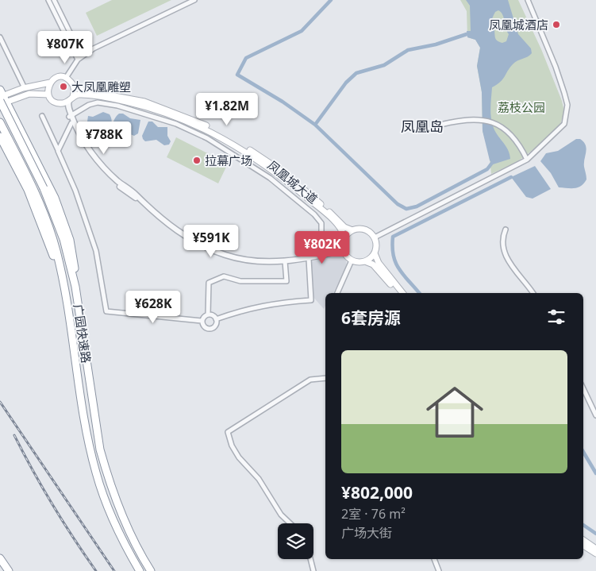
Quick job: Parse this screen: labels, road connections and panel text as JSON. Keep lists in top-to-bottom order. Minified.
{"streets":{"highway":["广园快速路"],"main road":["凤凰城大道"]},"districts":["凤凰岛"],"parks":["荔枝公园"],"places":["凤凰城酒店","大凤凰雕塑","拉幕广场"],"page":{"price":["¥807K","¥1.82M","¥788K","¥591K","¥802K","¥628K"],"heading":"6套房源","list":[{"name":"¥802,000","note":"2室 · 76 m² · 广场大街"}]}}
